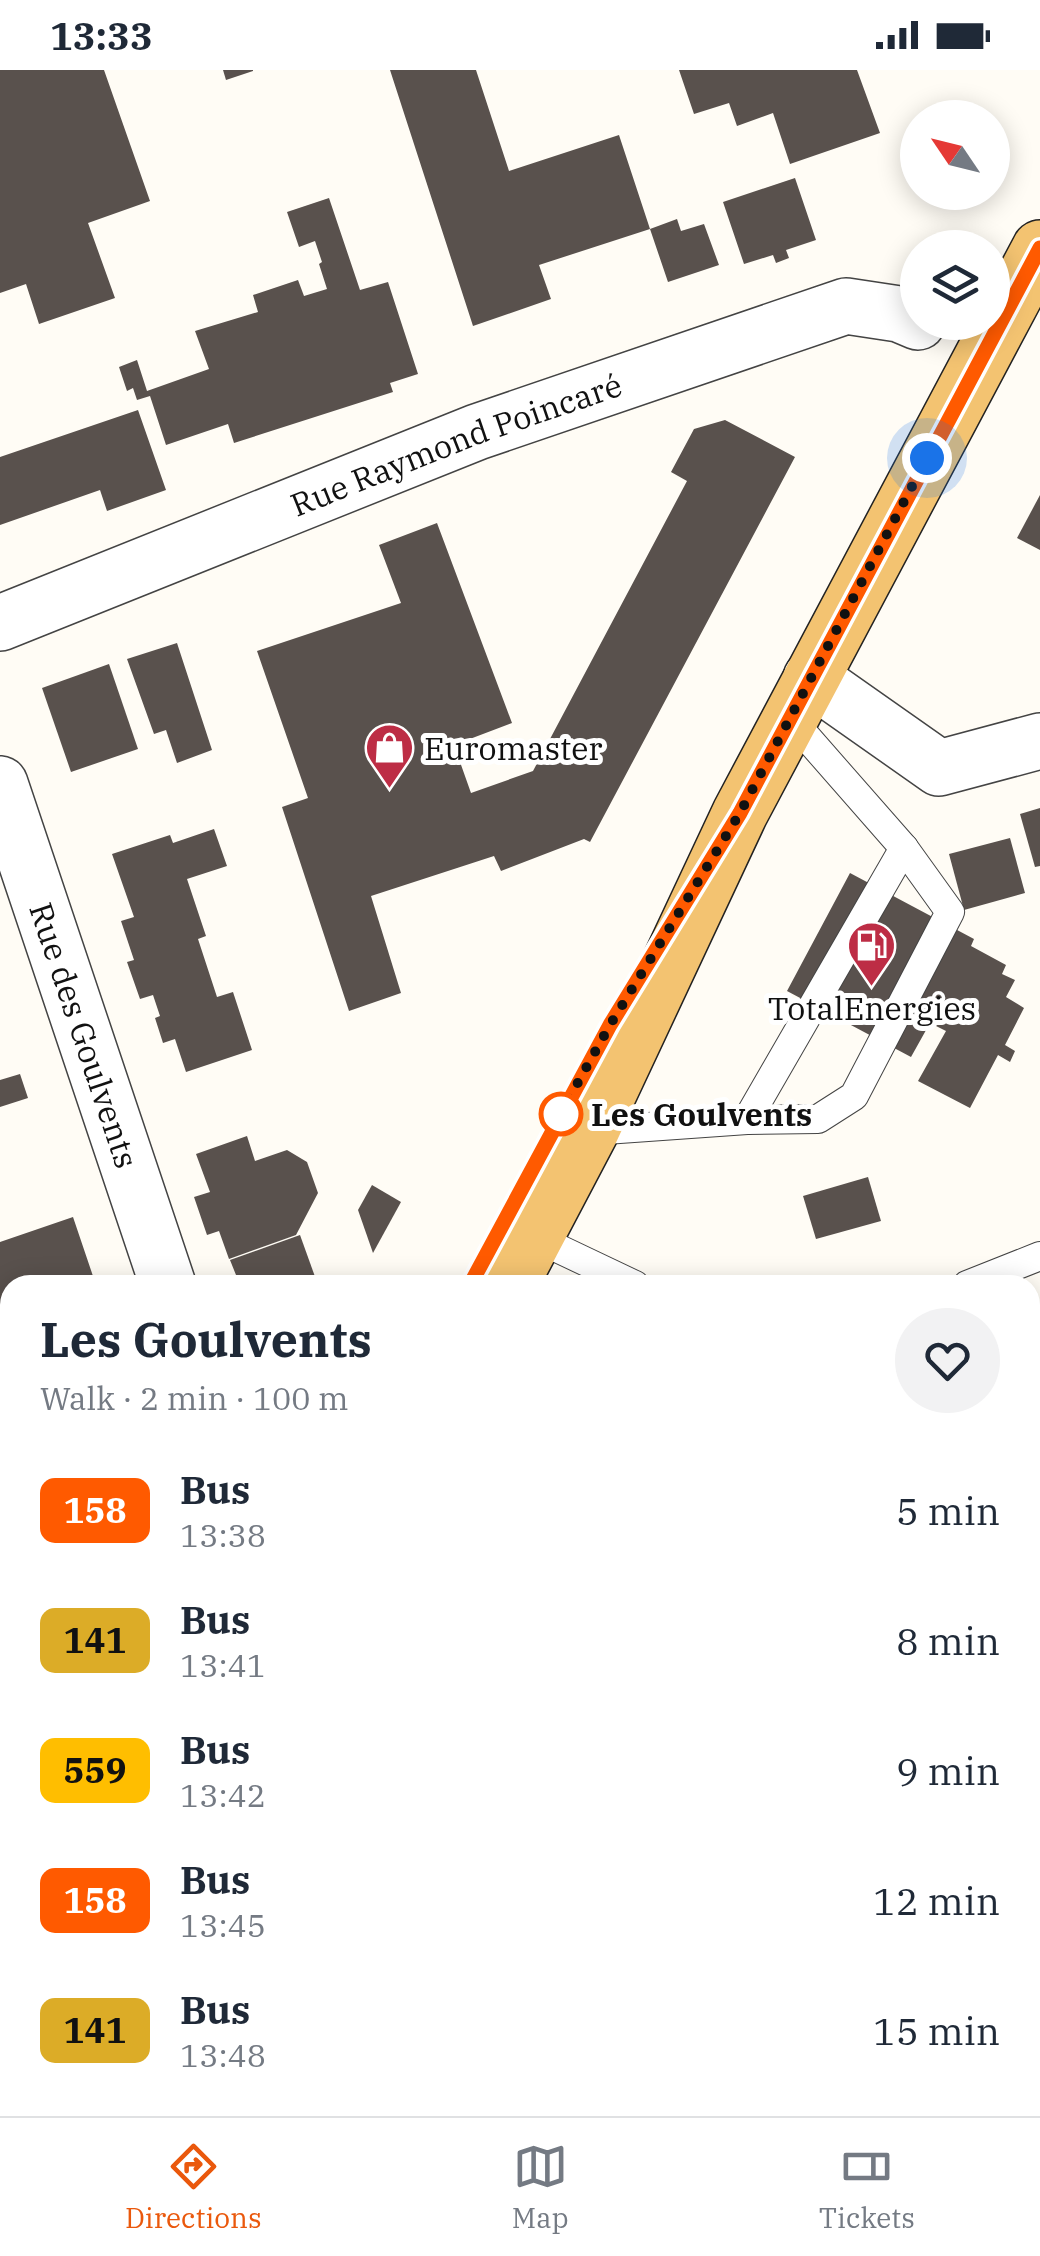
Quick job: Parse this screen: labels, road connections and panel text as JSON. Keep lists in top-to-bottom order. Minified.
{"streets":{"street":["Rue Raymond Poincaré","Rue des Goulvents"]},"places":{"shop":["Euromaster"],"fuel station":["TotalEnergies"],"other":["Les Goulvents"]},"lines":["bus line 158"],"north":"top left","page":{"status":"13:33","heading":["Les Goulvents","Walk · 2 min · 100 m"],"list":[{"mark":"158","name":"Bus","note":"13:38","value":"5 min"},{"mark":"141","name":"Bus","note":"13:41","value":"8 min"},{"mark":"559","name":"Bus","note":"13:42","value":"9 min"},{"mark":"158","name":"Bus","note":"13:45","value":"12 min"},{"mark":"141","name":"Bus","note":"13:48","value":"15 min"}],"tabs":["Directions","Map","Tickets"]}}
